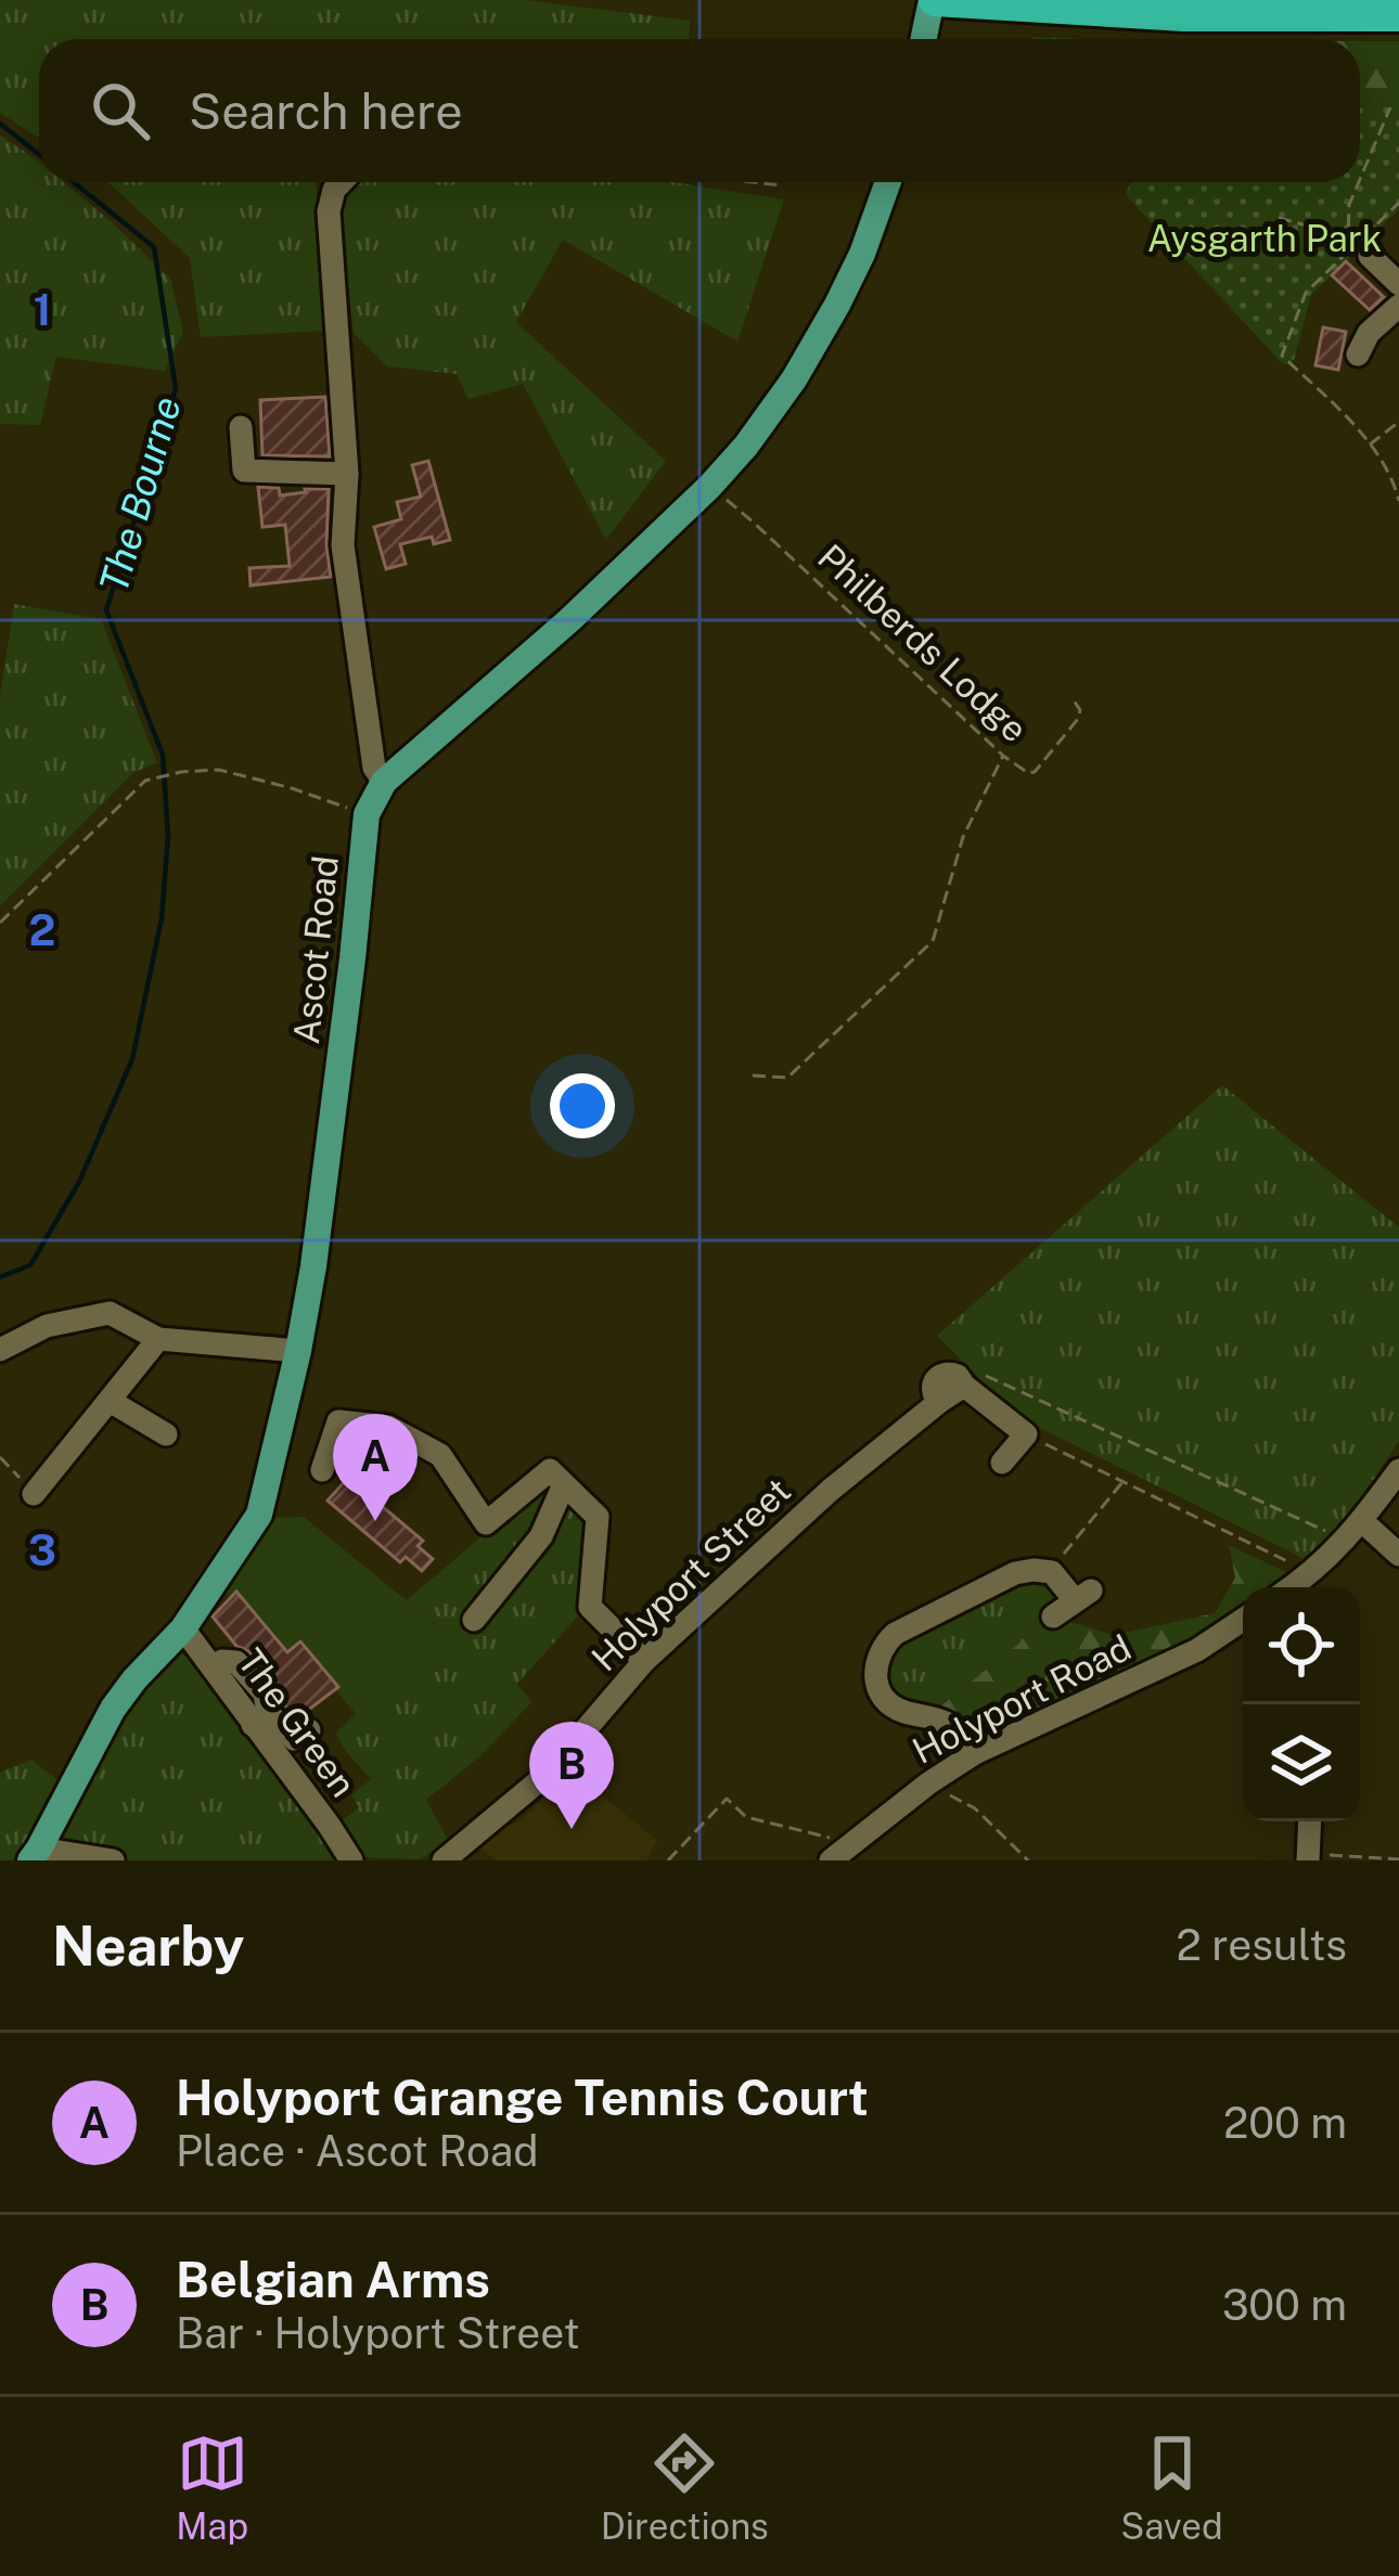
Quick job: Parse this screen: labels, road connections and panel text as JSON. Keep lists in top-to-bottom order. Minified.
{"streets":{"main road":["Ascot Road"],"street":["Holyport Street","Holyport Road","The Green"],"path":["Philberds Lodge"]},"crossings":[["Philberds Lodge","Ascot Road"],["Ascot Road","The Green"]],"water":["The Bourne"],"parks":["Aysgarth Park"],"page":{"search":"Search here","pins":["A","B"],"heading":["Nearby","2 results"],"list":[{"mark":"A","name":"Holyport Grange Tennis Court","note":"Place · Ascot Road","value":"200 m"},{"mark":"B","name":"Belgian Arms","note":"Bar · Holyport Street","value":"300 m"}],"nav":["Map","Directions","Saved"]},"grid":{"rows":["1","2","3"]}}
